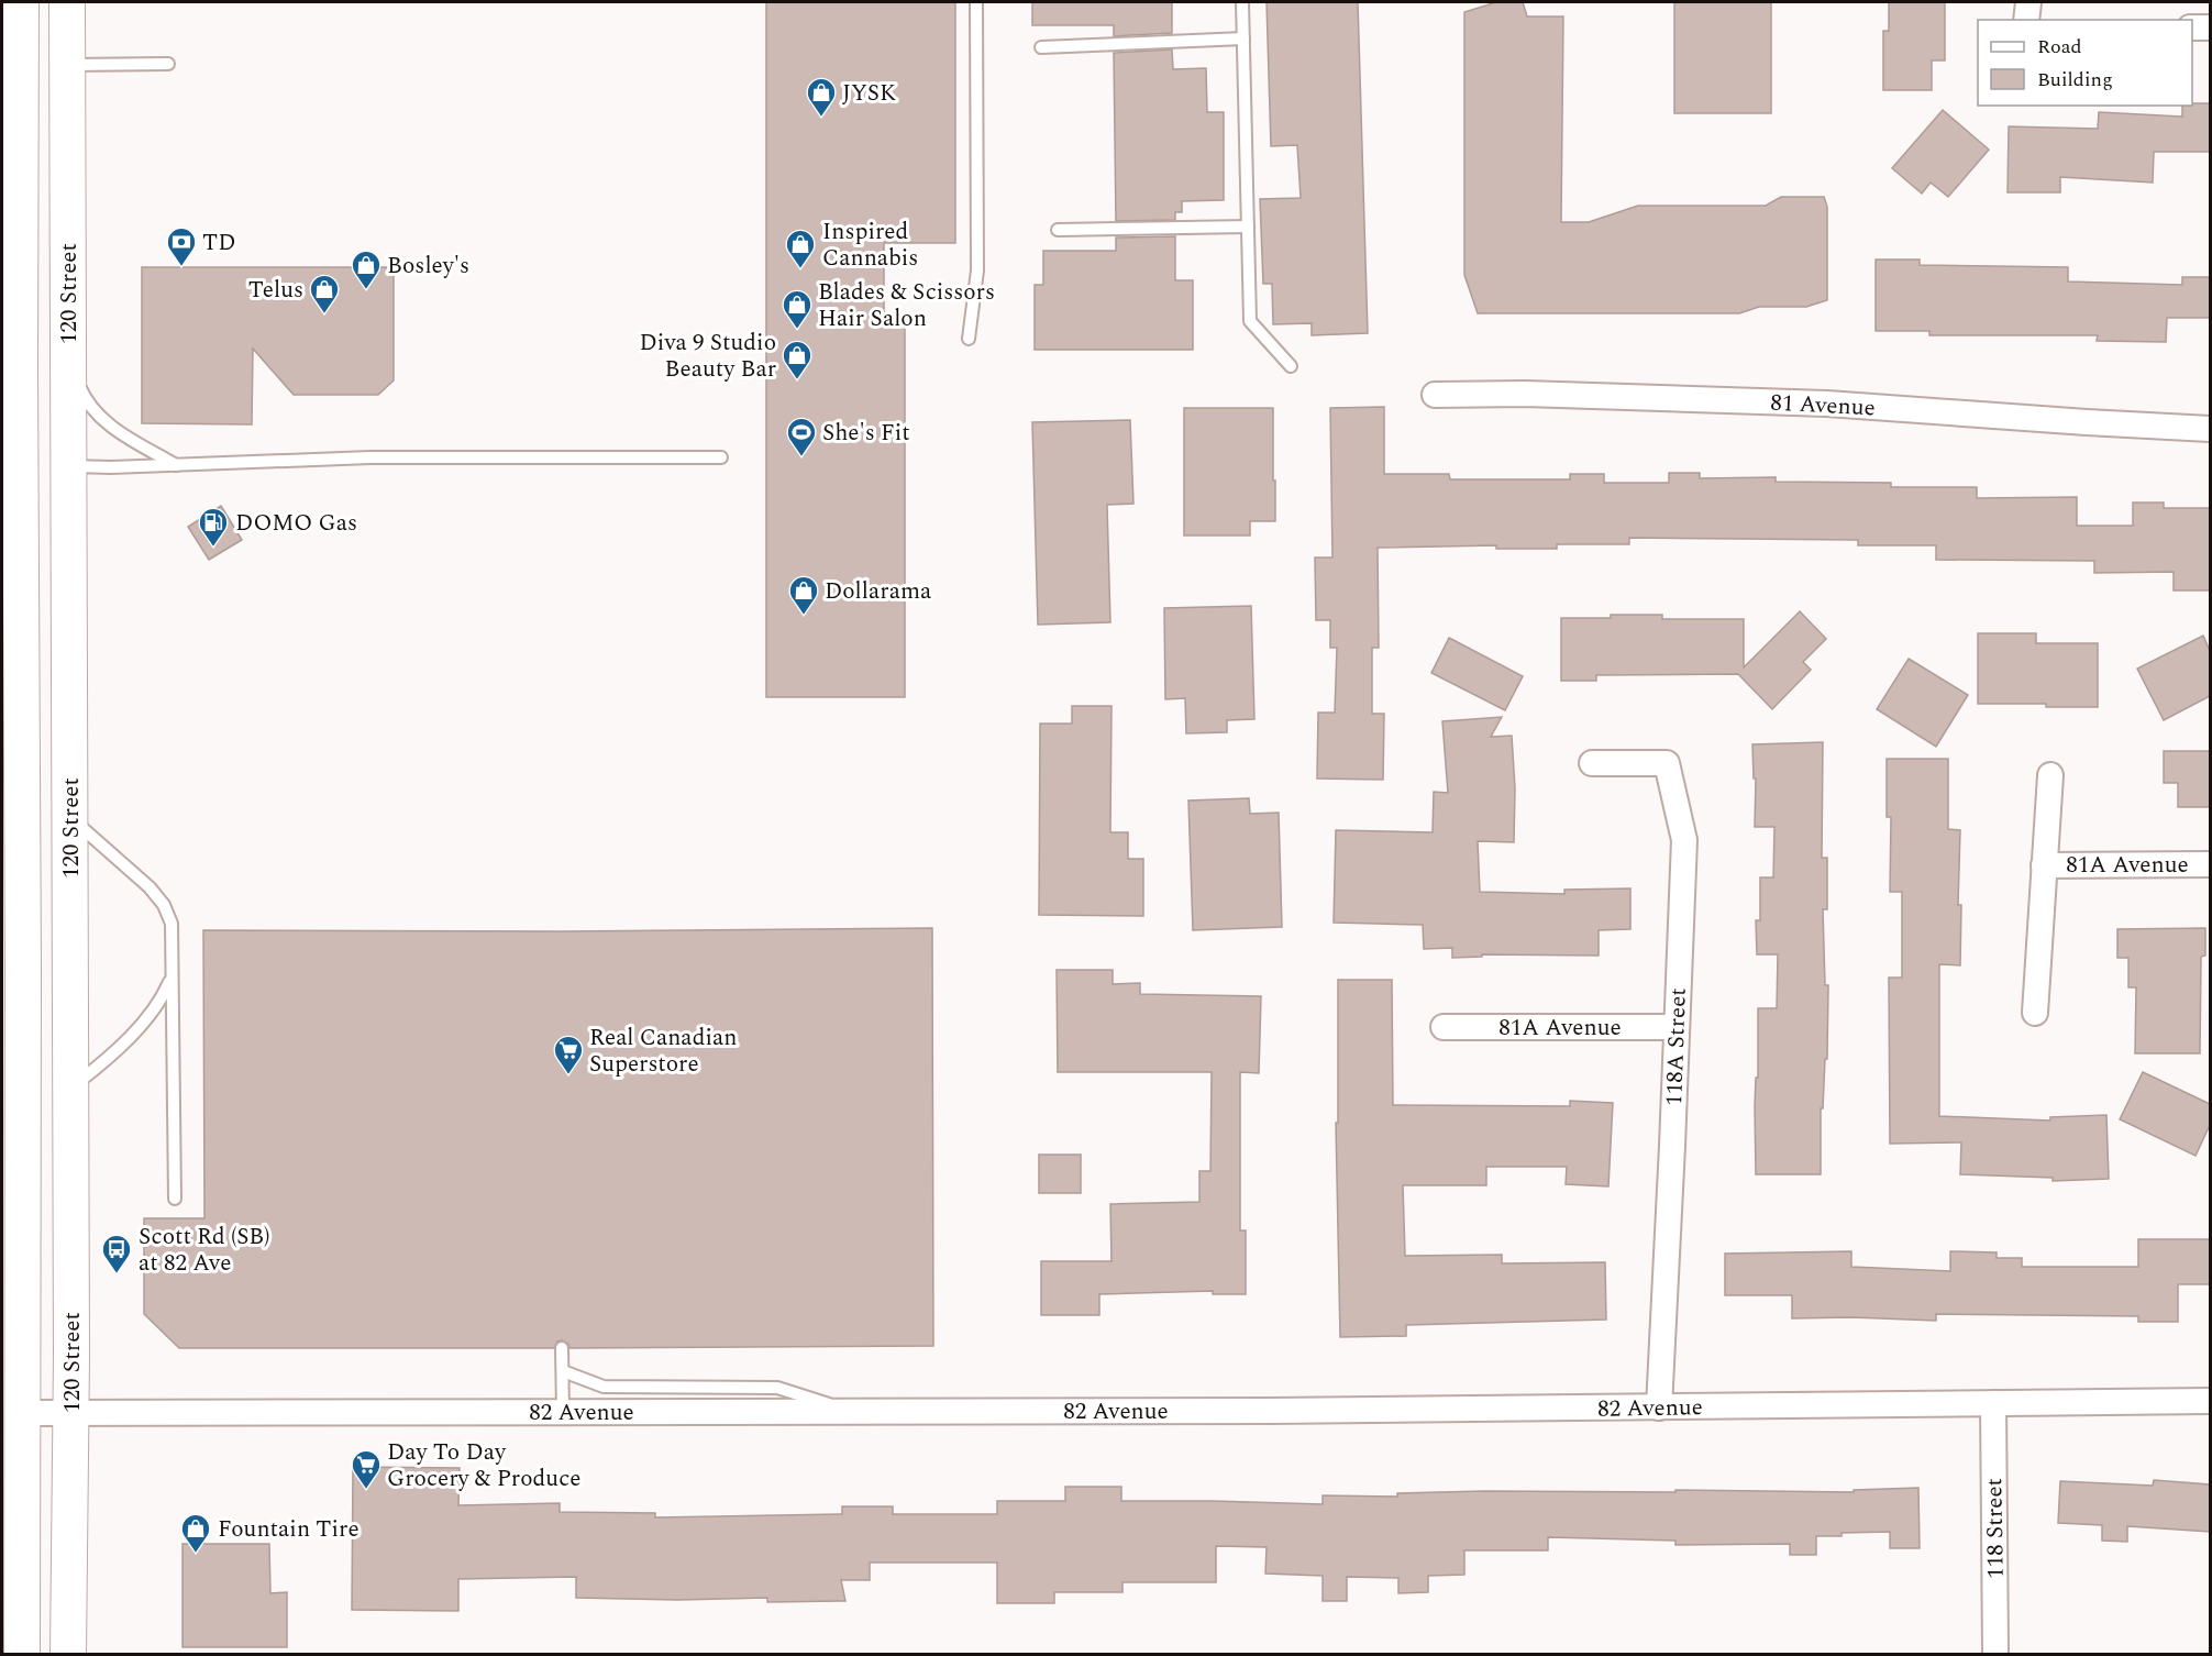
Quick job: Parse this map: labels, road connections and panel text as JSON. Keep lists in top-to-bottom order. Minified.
{"streets":{"main road":["120 Street"],"street":["81 Avenue","81A Avenue","118A Street","82 Avenue","118 Street"]},"crossings":[["120 Street","82 Avenue"],["81A Avenue","118A Street"],["118A Street","82 Avenue"],["82 Avenue","118 Street"]],"places":{"shop":["JYSK","Inspired Cannabis","Bosley's","Telus","Blades & Scissors Hair Salon","Diva 9 Studio Beauty Bar","Dollarama","Fountain Tire"],"bank":["TD"],"sports":["She's Fit"],"fuel station":["DOMO Gas"],"supermarket":["Real Canadian Superstore","Day To Day Grocery & Produce"],"bus stop":["Scott Rd (SB) at 82 Ave"]},"legend":["Road","Building"]}
